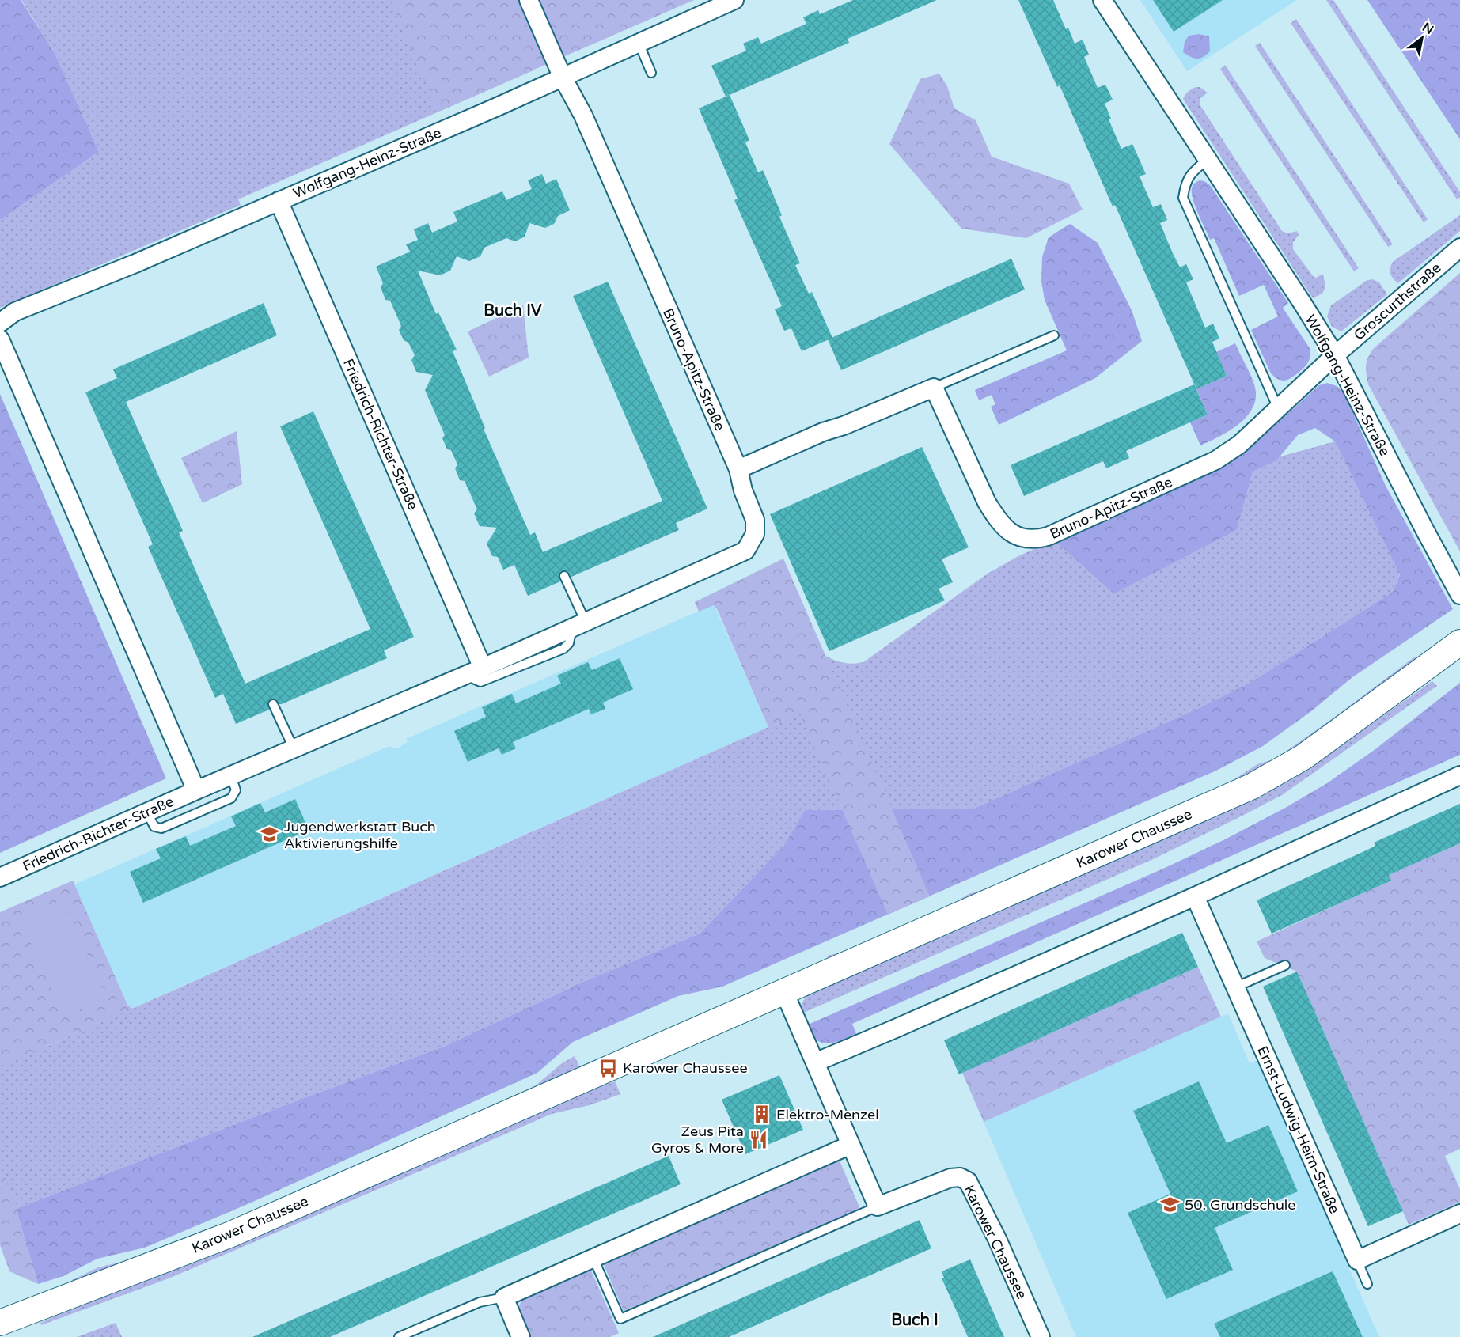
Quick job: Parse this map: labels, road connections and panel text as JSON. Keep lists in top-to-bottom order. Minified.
{"streets":{"main road":["Karower Chaussee"],"street":["Wolfgang-Heinz-Straße","Groscurthstraße","Bruno-Apitz-Straße","Friedrich-Richter-Straße","Ernst-Ludwig-Heim-Straße"]},"crossings":[["Wolfgang-Heinz-Straße","Groscurthstraße"],["Wolfgang-Heinz-Straße","Bruno-Apitz-Straße"],["Wolfgang-Heinz-Straße","Friedrich-Richter-Straße"],["Groscurthstraße","Bruno-Apitz-Straße"],["Bruno-Apitz-Straße","Friedrich-Richter-Straße"]],"districts":["Buch IV","Buch I"],"places":{"school or university":["Jugendwerkstatt Buch Aktivierungshilfe","50. Grundschule"],"bus stop":["Karower Chaussee"],"building":["Elektro-Menzel"],"restaurant":["Zeus Pita Gyros & More"]},"north":"top right"}
